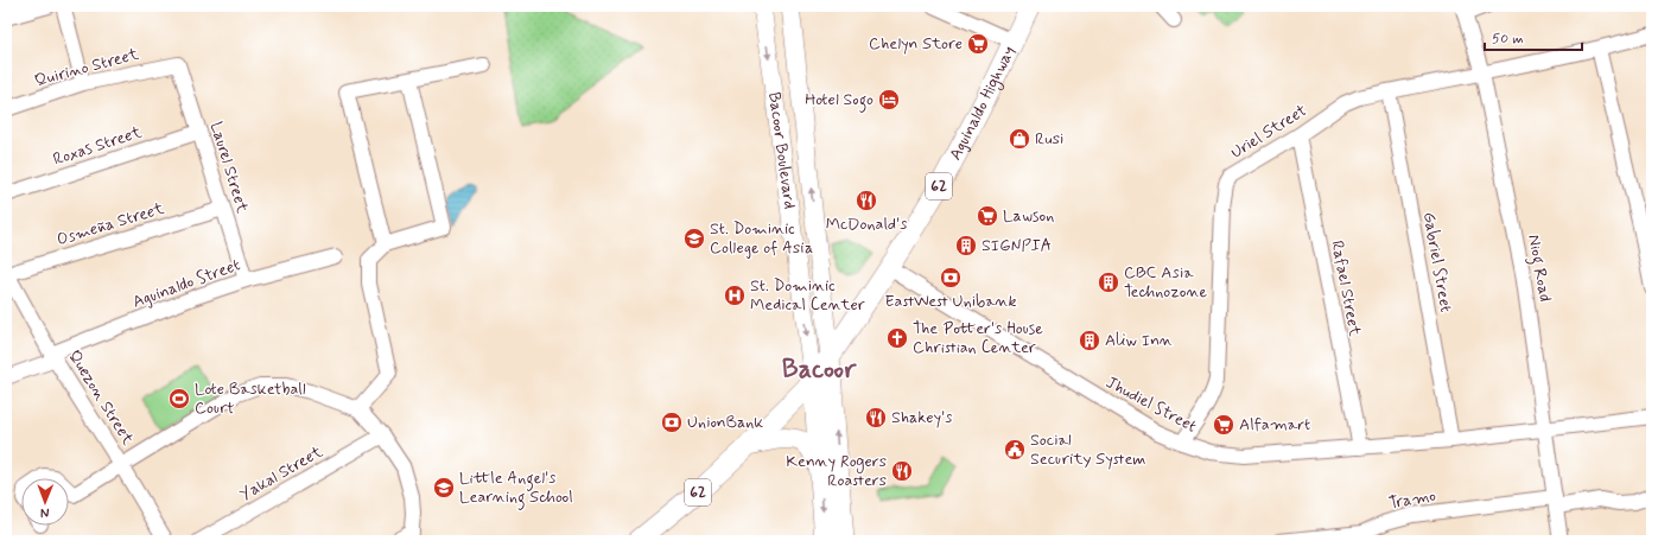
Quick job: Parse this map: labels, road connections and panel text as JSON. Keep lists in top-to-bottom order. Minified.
{"streets":{"highway":["Aguinaldo Highway","62"],"main road":["Bacoor Boulevard"],"street":["Quirino Street","Uriel Street","Roxas Street","Laurel Street","Osmeña Street","Gabriel Street","Niog Road","Aguinaldo Street","Rafael Street","Quezon Street","Jhudiel Street","Yakal Street","Tramo"]},"crossings":[["Quirino Street","Laurel Street"],["Aguinaldo Highway","Bacoor Boulevard"],["Aguinaldo Highway","Jhudiel Street"],["Uriel Street","Gabriel Street"],["Uriel Street","Niog Road"],["Uriel Street","Rafael Street"],["Uriel Street","Jhudiel Street"],["Roxas Street","Laurel Street"],["Laurel Street","Osmeña Street"],["Laurel Street","Aguinaldo Street"],["Osmeña Street","Quezon Street"],["Gabriel Street","Jhudiel Street"],["Niog Road","Jhudiel Street"],["Niog Road","Tramo"],["Aguinaldo Street","Quezon Street"],["Rafael Street","Jhudiel Street"]],"districts":["Bacoor"],"places":{"supermarket":["Chelyn Store","Lawson","Alfamart"],"hotel":["Hotel Sogo"],"shop":["Rusi"],"restaurant":["McDonald's","Shakey's","Kenny Rogers Roasters"],"school or university":["St. Dominic College of Asia","Little Angel's Learning School"],"building":["SIGNPIA","CBC Asia Technozone","Aliw Inn"],"bank":["EastWest Unibank","UnionBank"],"hospital":["St. Dominic Medical Center"],"church":["The Potter's House Christian Center"],"sports":["Lote Basketball Court"],"public building":["Social Security System"]},"scale_bar":"50 m","north":"bottom"}
